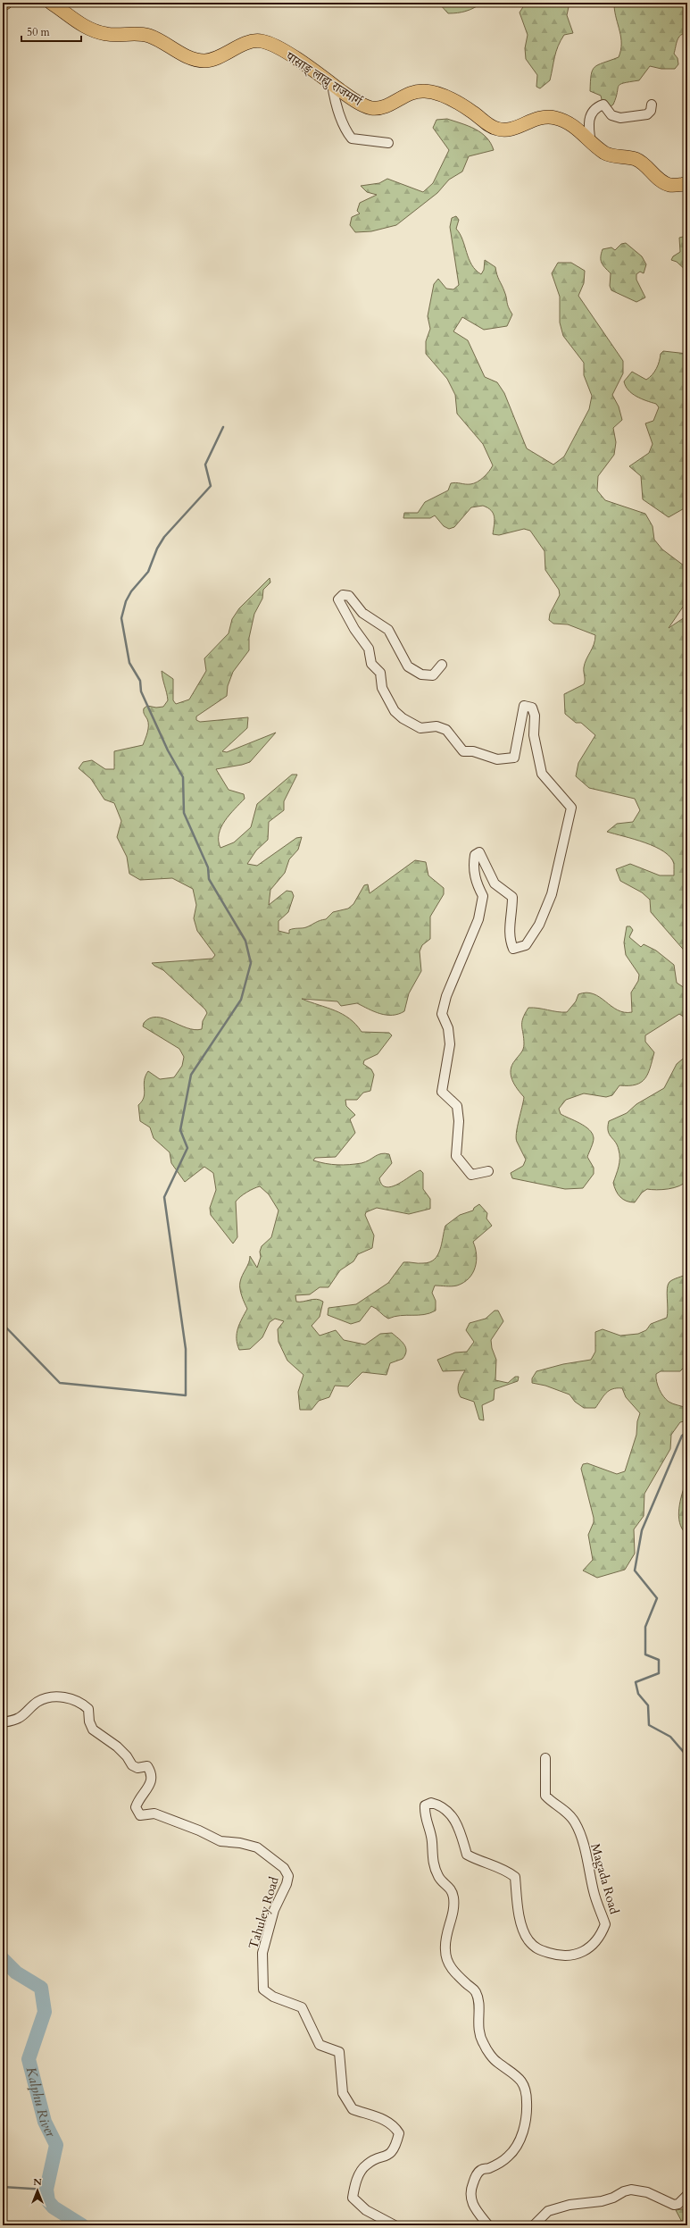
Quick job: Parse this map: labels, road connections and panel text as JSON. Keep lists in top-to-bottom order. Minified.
{"streets":{"main road":["पासाङ् लाह्मु राजमार्ग"],"street":["Magada Road","Tahuley Road"]},"water":["Kalphu River"],"scale_bar":"50 m","north":"top"}
